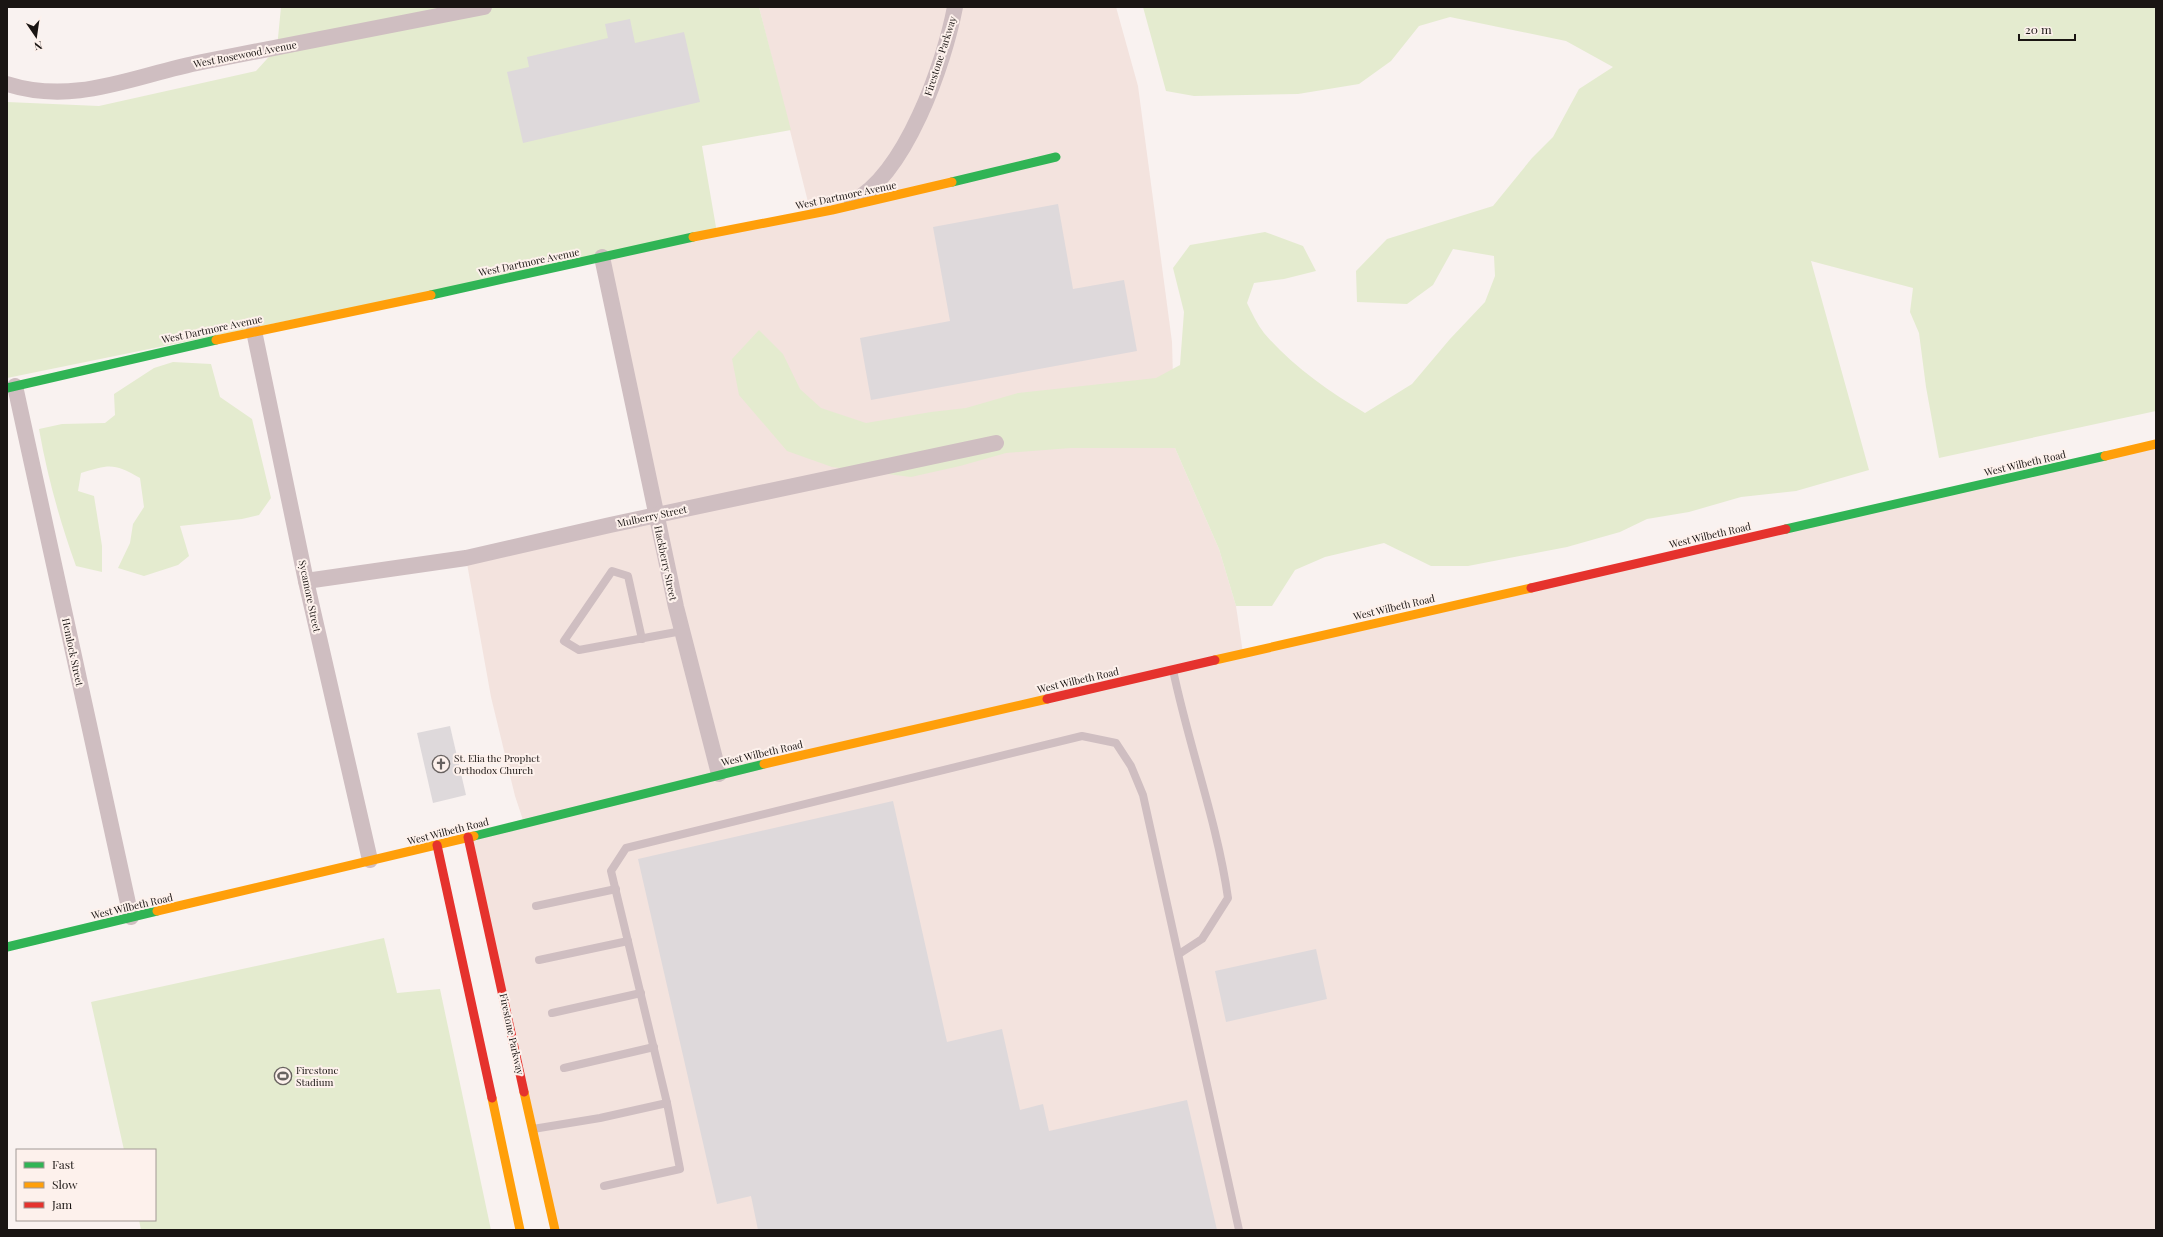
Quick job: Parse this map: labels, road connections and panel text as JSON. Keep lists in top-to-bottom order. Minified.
{"streets":{"main road":["Firestone Parkway","West Dartmore Avenue","West Wilbeth Road"],"street":["West Rosewood Avenue","Mulberry Street","Hackberry Street","Sycamore Street","Hemlock Street"]},"crossings":[["Firestone Parkway","West Dartmore Avenue"],["Firestone Parkway","West Wilbeth Road"],["West Dartmore Avenue","Hackberry Street"],["West Dartmore Avenue","Sycamore Street"],["West Dartmore Avenue","Hemlock Street"],["West Wilbeth Road","Hackberry Street"],["West Wilbeth Road","Sycamore Street"],["West Wilbeth Road","Hemlock Street"],["Mulberry Street","Hackberry Street"],["Mulberry Street","Sycamore Street"]],"places":{"church":["St. Elia the Prophet Orthodox Church"],"sports":["Firestone Stadium"]},"legend":["Fast","Slow","Jam"],"scale_bar":"20 m","north":"bottom"}
